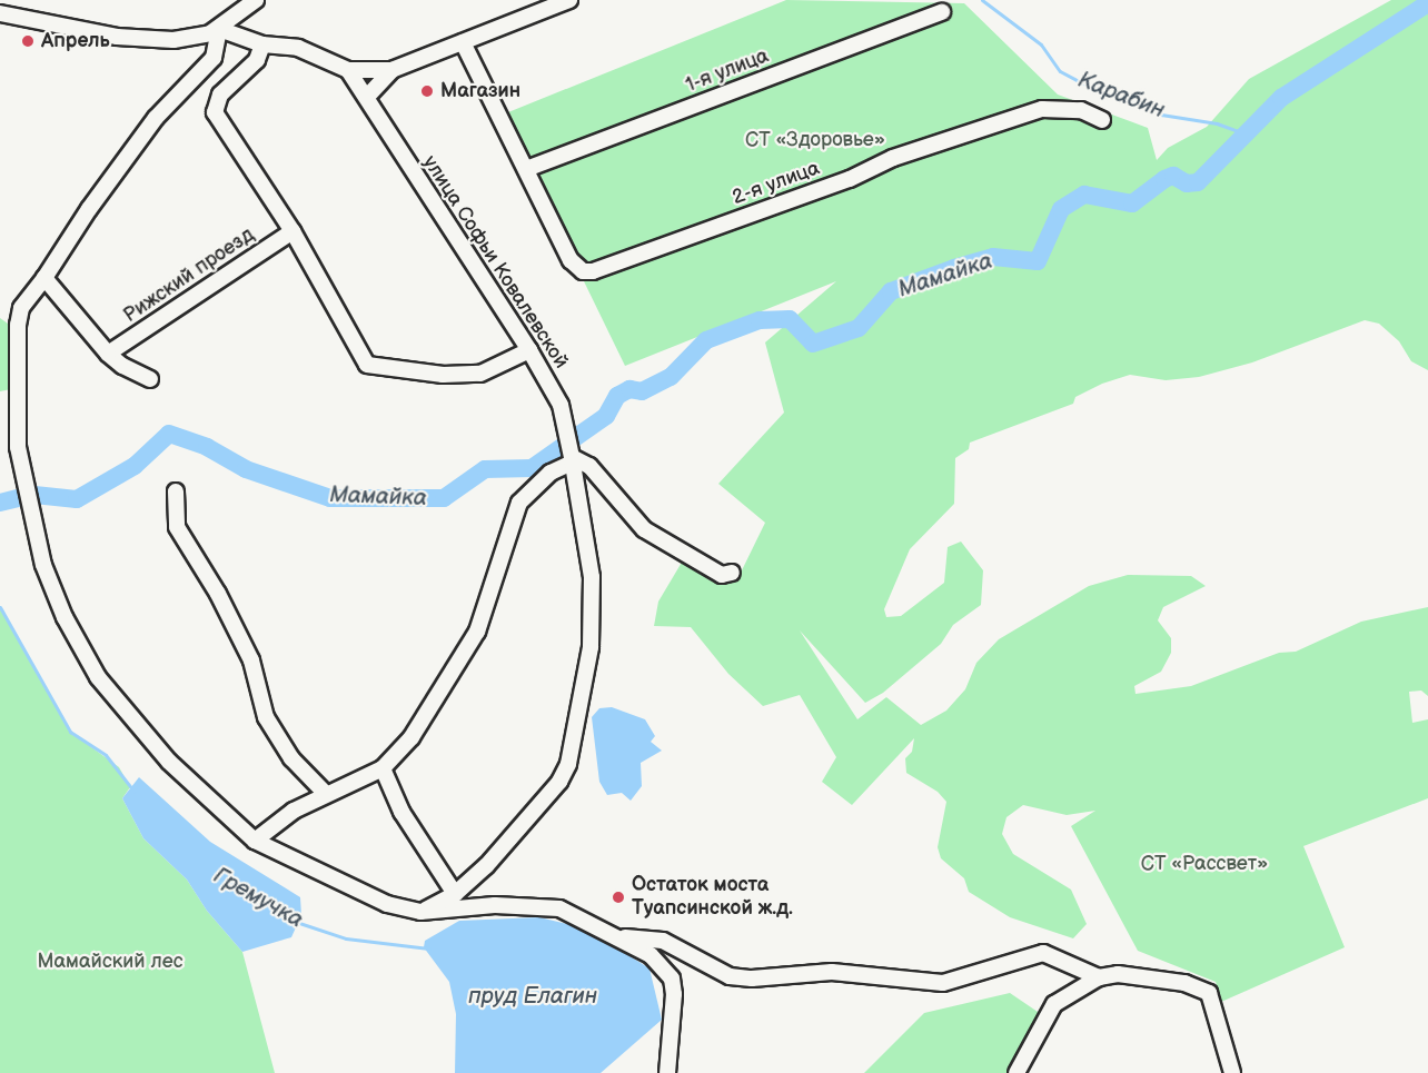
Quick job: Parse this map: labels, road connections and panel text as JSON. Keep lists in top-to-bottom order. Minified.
{"streets":{"street":["1-я улица","2-я улица","улица Софьи Ковалевской","Рижский проезд"]},"crossings":[["1-я улица","2-я улица"]],"water":["Карабин","Мамайка","Гремучка","пруд Елагин"],"parks":["СТ «Здоровье»","СТ «Рассвет»","Мамайский лес"],"places":["Апрель","Магазин","Остаток моста Туапсинской ж.д."]}
